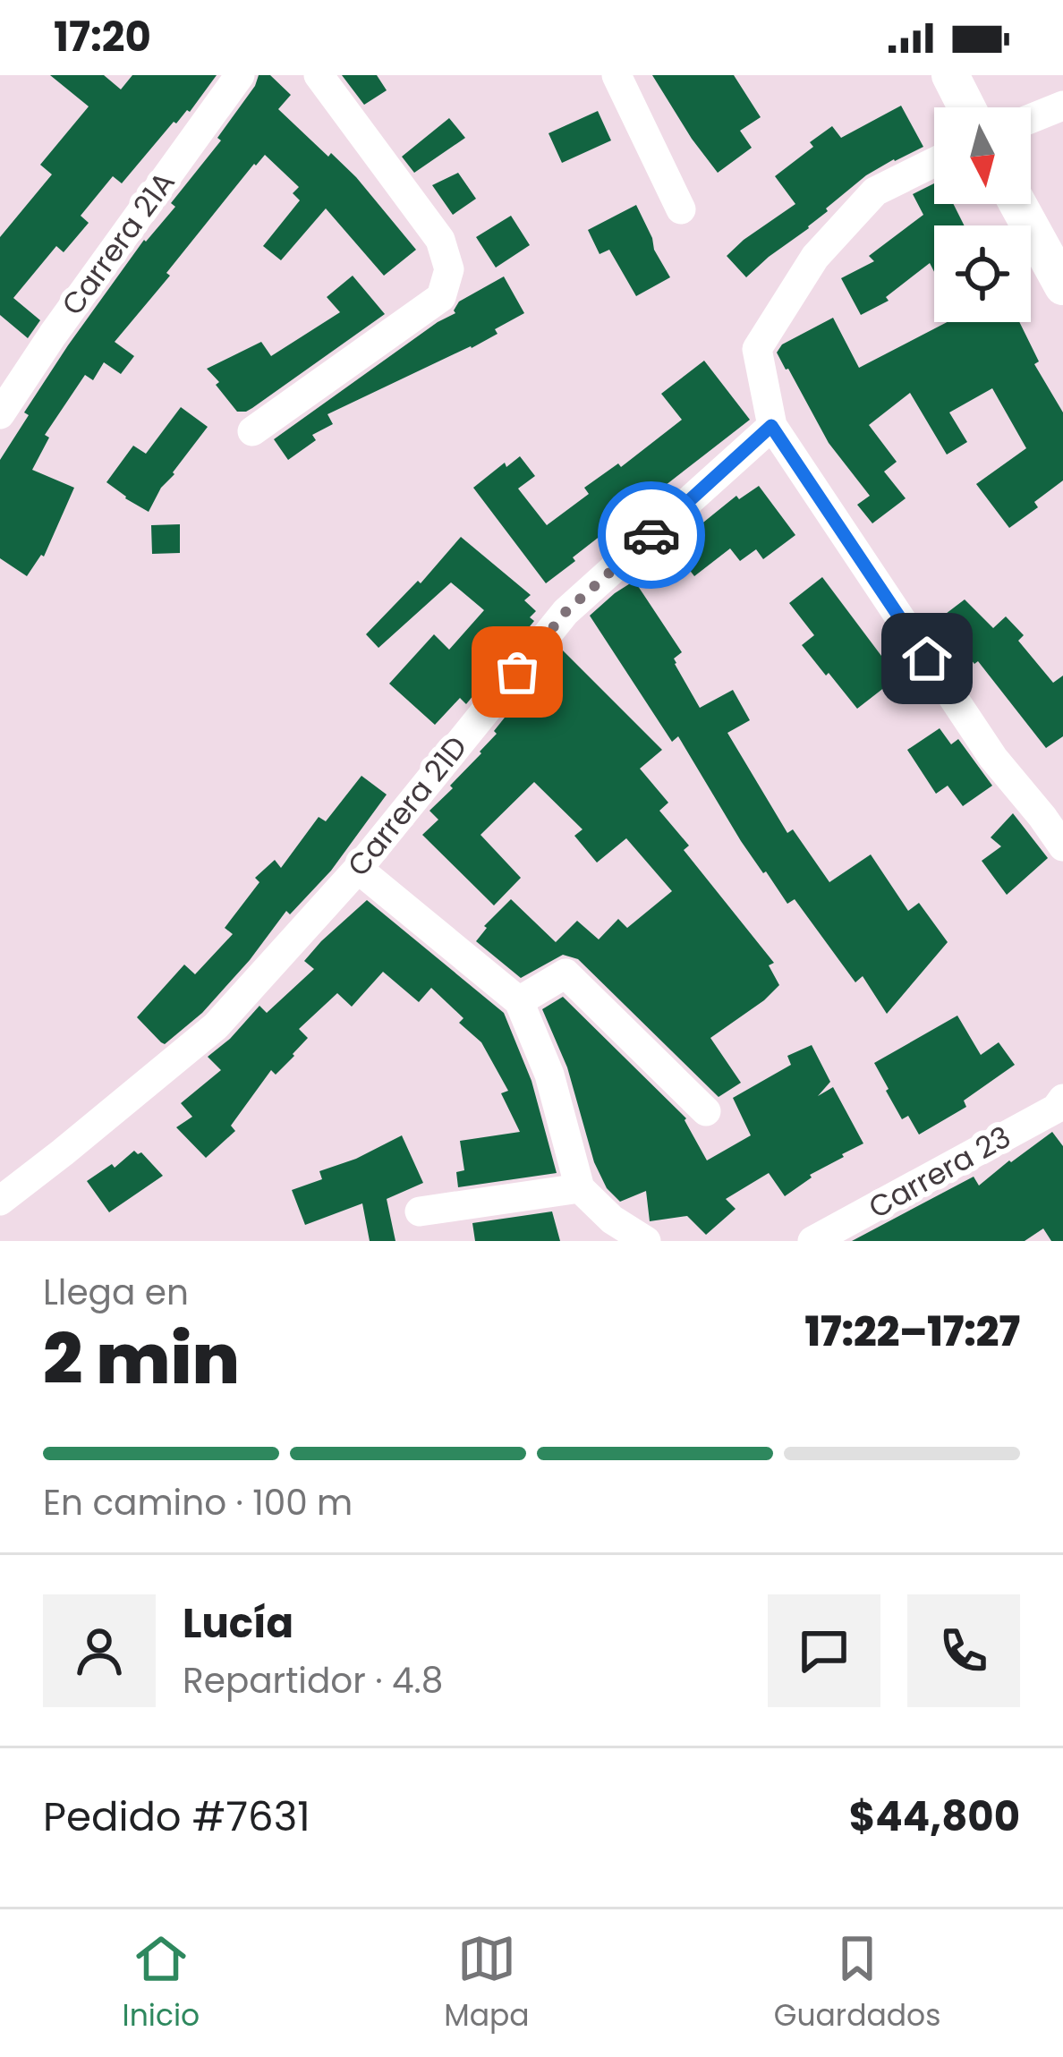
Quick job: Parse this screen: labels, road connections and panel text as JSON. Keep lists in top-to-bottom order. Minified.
{"streets":{"street":["Carrera 21A","Carrera 21D","Carrera 23"]},"north":"bottom","page":{"status":"17:20","heading":["2 min","Llega en","17:22–17:27"],"panel":["Lucía","Repartidor · 4.8","Pedido #7631","$44,800"],"bar":"En camino · 100 m","tabs":["Inicio","Mapa","Guardados"]}}
